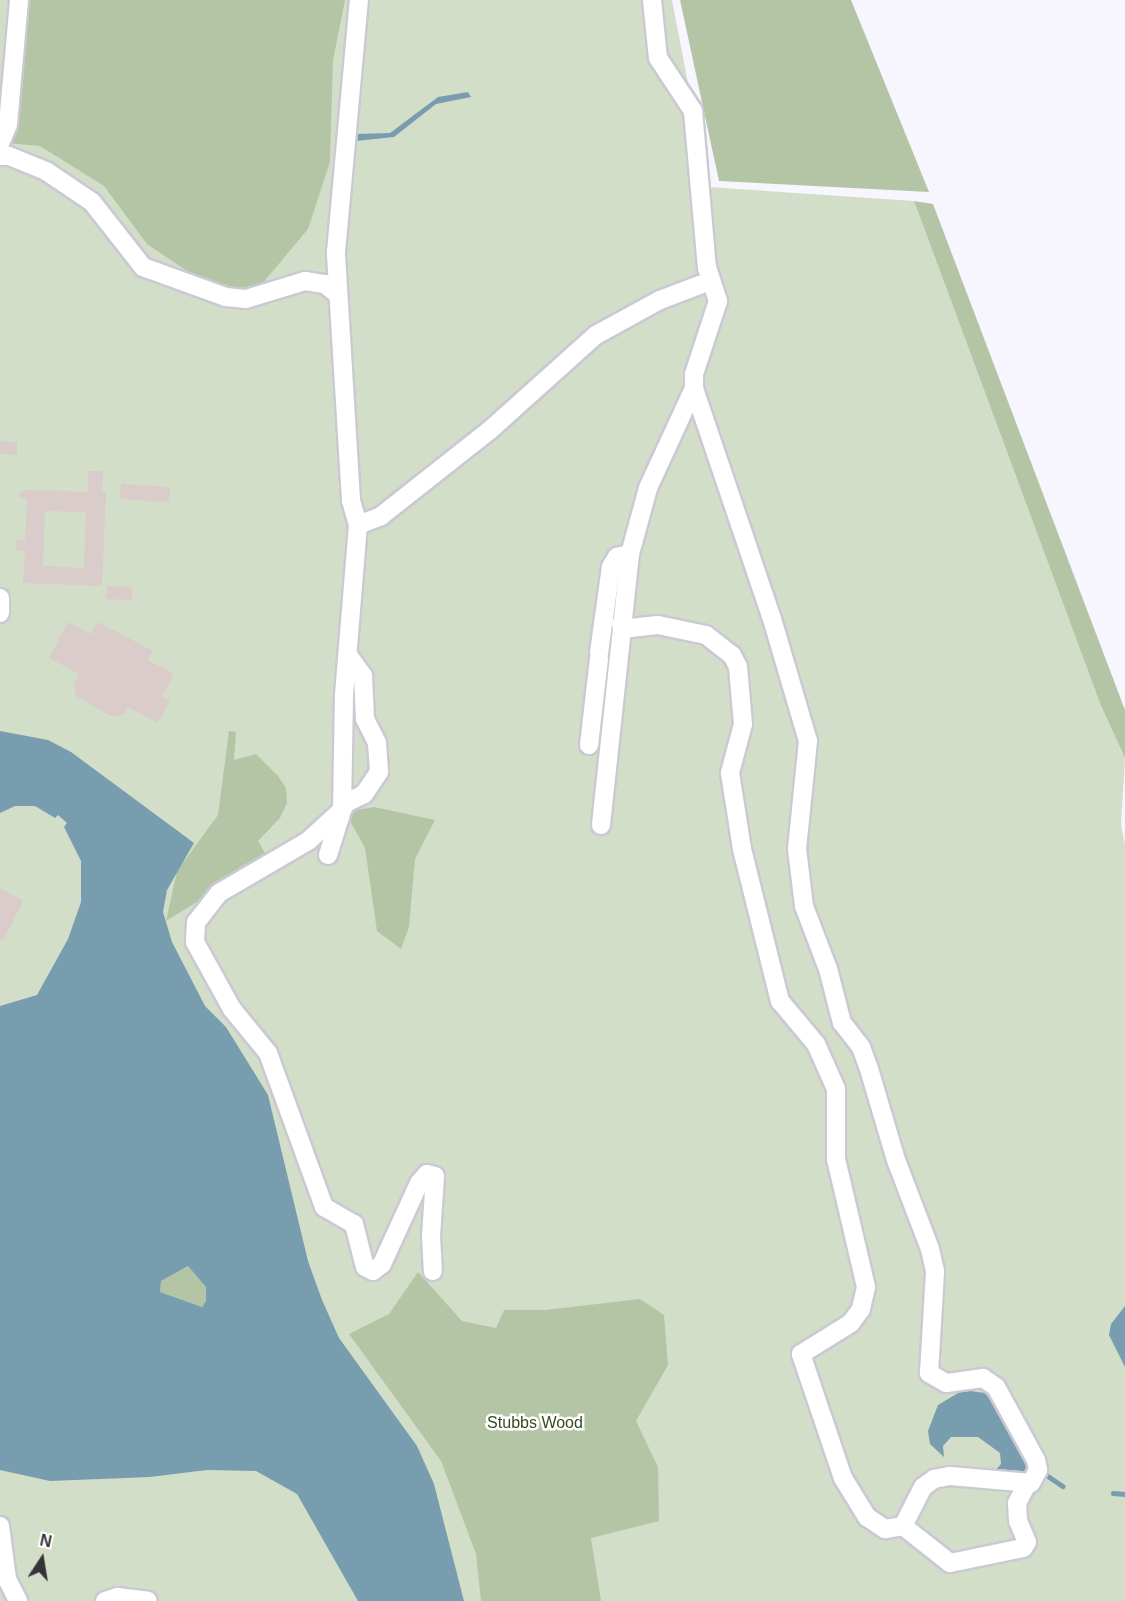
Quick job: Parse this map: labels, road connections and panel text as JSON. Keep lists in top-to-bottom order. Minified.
{"parks":["Stubbs Wood"],"north":"top"}
